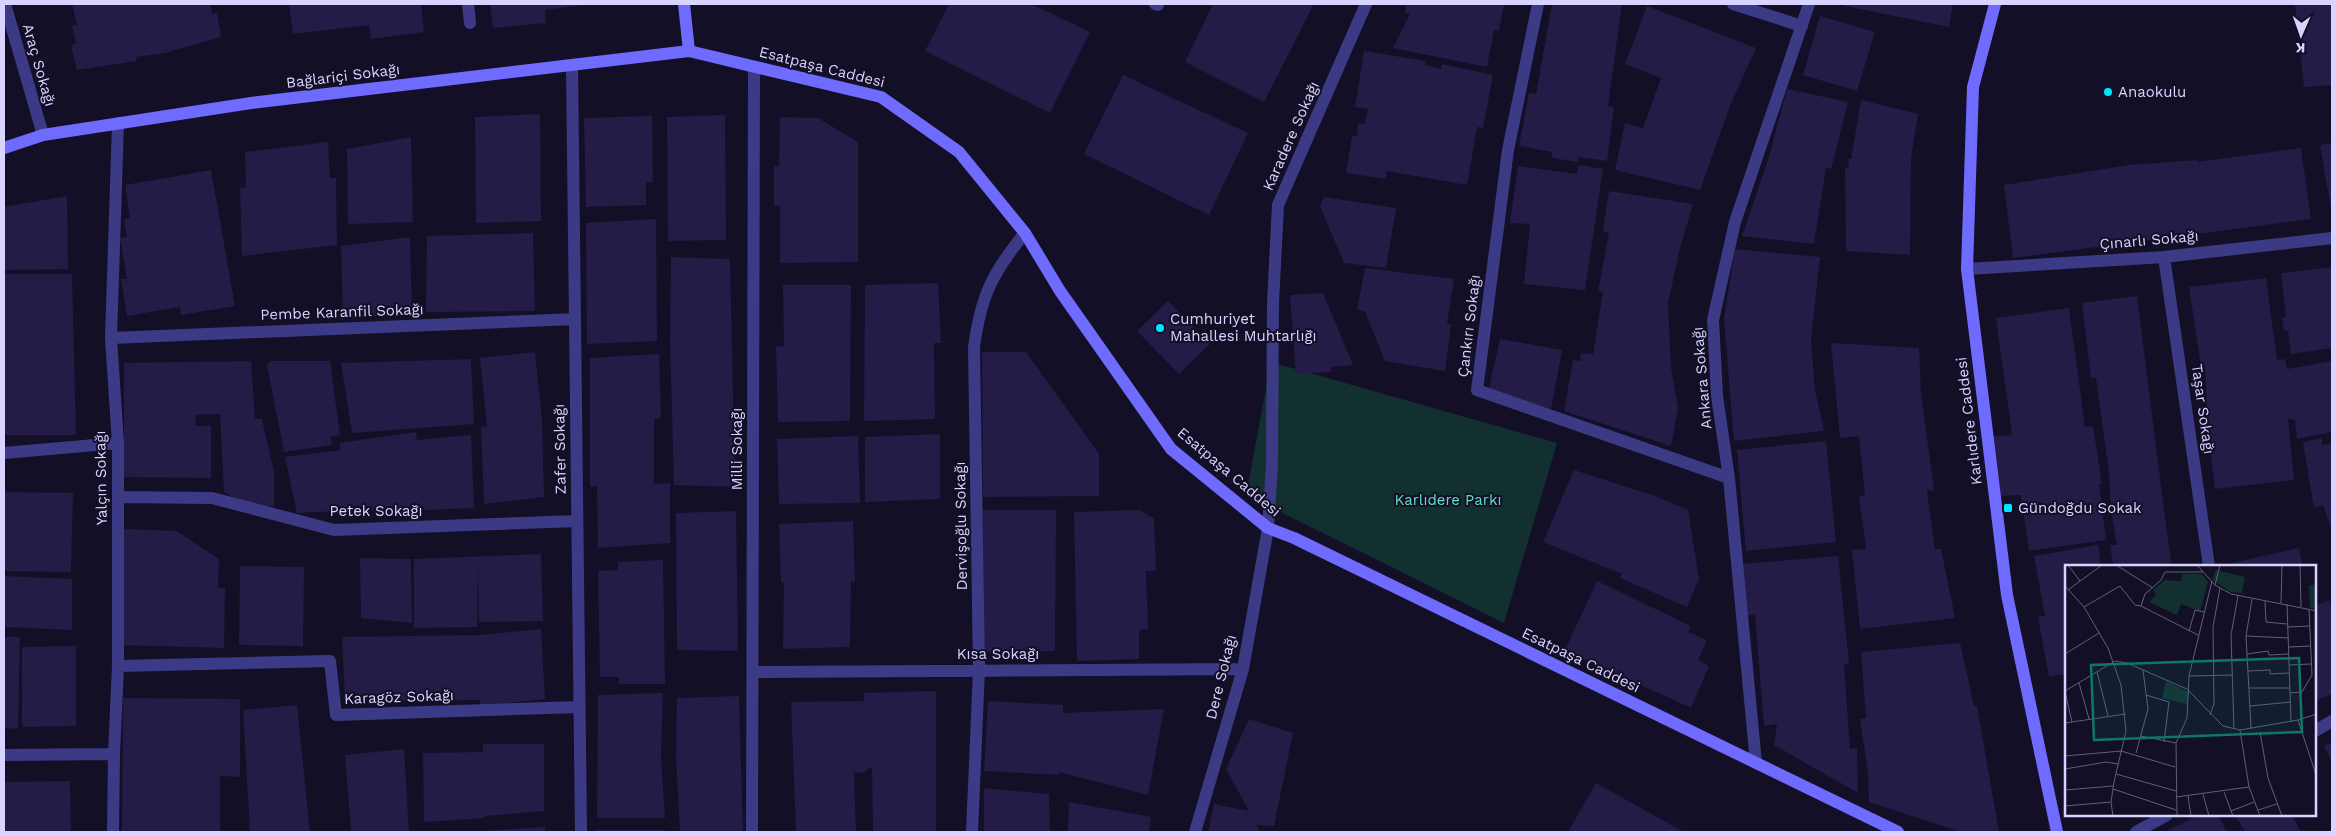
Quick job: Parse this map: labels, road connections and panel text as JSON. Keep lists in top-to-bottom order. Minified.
{"streets":{"street":["Araç Sokağı","Esatpaşa Caddesi","Bağlariçi Sokağı","Karadere Sokağı","Çınarlı Sokağı","Pembe Karanfil Sokağı","Çankırı Sokağı","Ankara Sokağı","Taşar Sokağı","Karlıdere Caddesi","Zafer Sokağı","Milli Sokağı","Yalçın Sokağı","Petek Sokağı","Dervişoğlu Sokağı","Kısa Sokağı","Dere Sokağı","Karagöz Sokağı"]},"crossings":[["Araç Sokağı","Bağlariçi Sokağı"],["Esatpaşa Caddesi","Bağlariçi Sokağı"],["Esatpaşa Caddesi","Karadere Sokağı"],["Esatpaşa Caddesi","Ankara Sokağı"],["Esatpaşa Caddesi","Milli Sokağı"],["Esatpaşa Caddesi","Dervişoğlu Sokağı"],["Esatpaşa Caddesi","Dere Sokağı"],["Bağlariçi Sokağı","Zafer Sokağı"],["Bağlariçi Sokağı","Yalçın Sokağı"],["Karadere Sokağı","Dere Sokağı"],["Çınarlı Sokağı","Taşar Sokağı"],["Çınarlı Sokağı","Karlıdere Caddesi"],["Pembe Karanfil Sokağı","Zafer Sokağı"],["Pembe Karanfil Sokağı","Yalçın Sokağı"],["Çankırı Sokağı","Ankara Sokağı"],["Zafer Sokağı","Petek Sokağı"],["Zafer Sokağı","Karagöz Sokağı"],["Milli Sokağı","Kısa Sokağı"],["Yalçın Sokağı","Petek Sokağı"],["Yalçın Sokağı","Karagöz Sokağı"],["Dervişoğlu Sokağı","Kısa Sokağı"],["Kısa Sokağı","Dere Sokağı"]],"parks":["Karlıdere Parkı"],"places":{"other":["Anaokulu","Cumhuriyet Mahallesi Muhtarlığı"],"transit":["Gündoğdu Sokak"]},"north":"bottom"}
